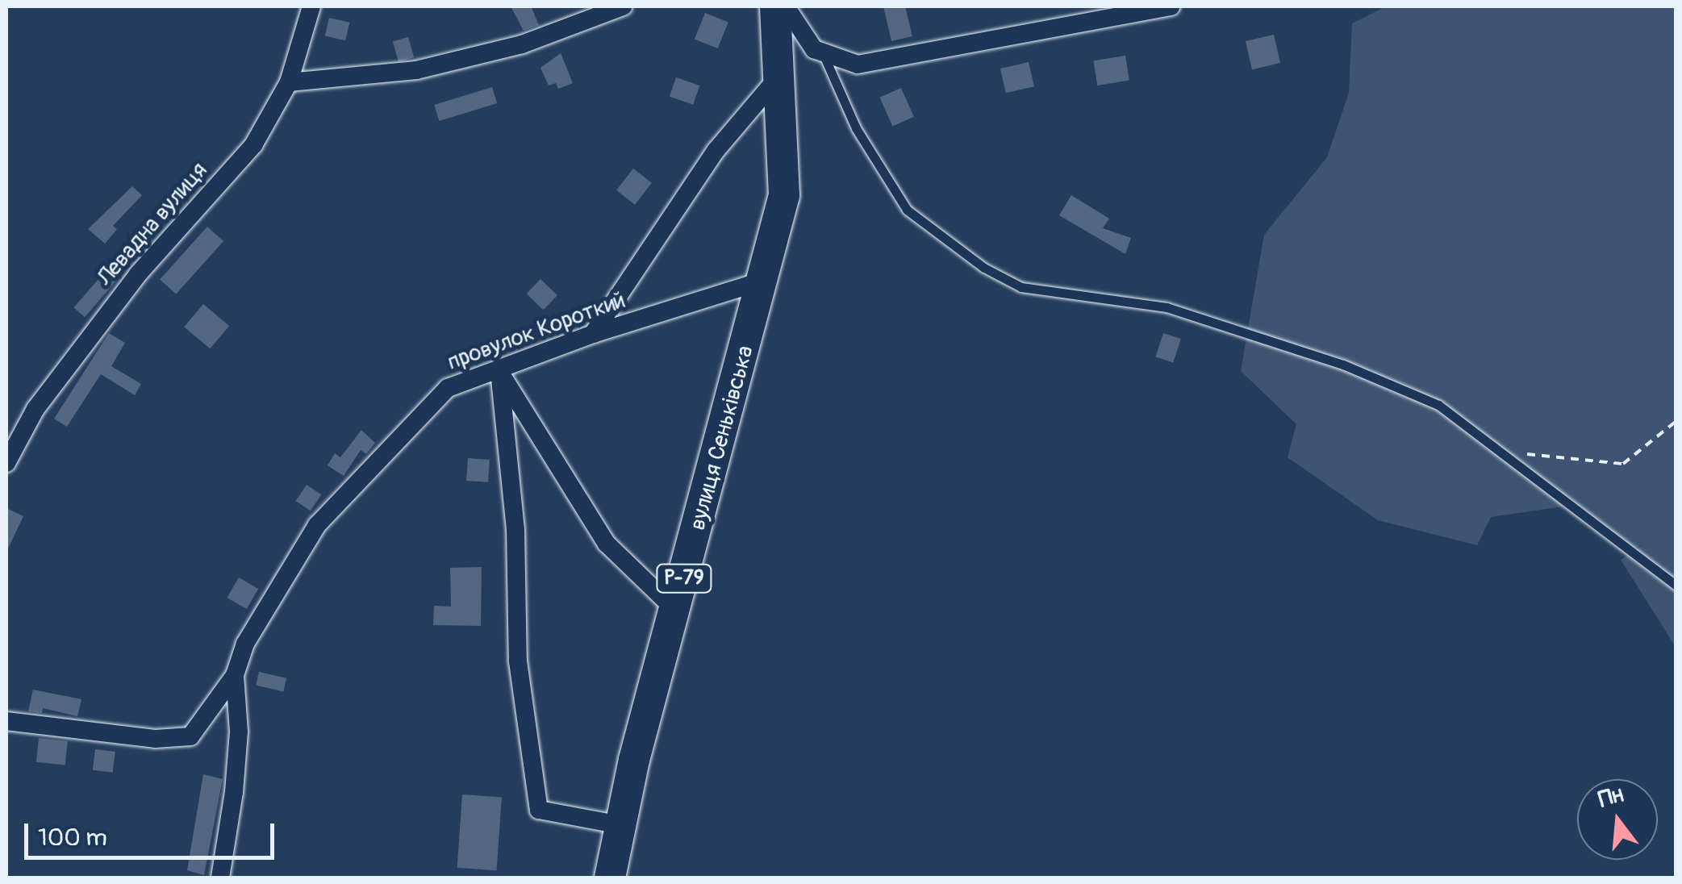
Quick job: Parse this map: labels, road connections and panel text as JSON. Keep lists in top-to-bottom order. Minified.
{"streets":{"main road":["вулиця Сенькiвська","Р-79"],"street":["Левадна вулиця","провулок Короткий"]},"crossings":[["провулок Короткий","вулиця Сенькiвська"],["провулок Короткий","Р-79"],["вулиця Сенькiвська","Р-79"]],"scale_bar":"100 m","north":"top"}
